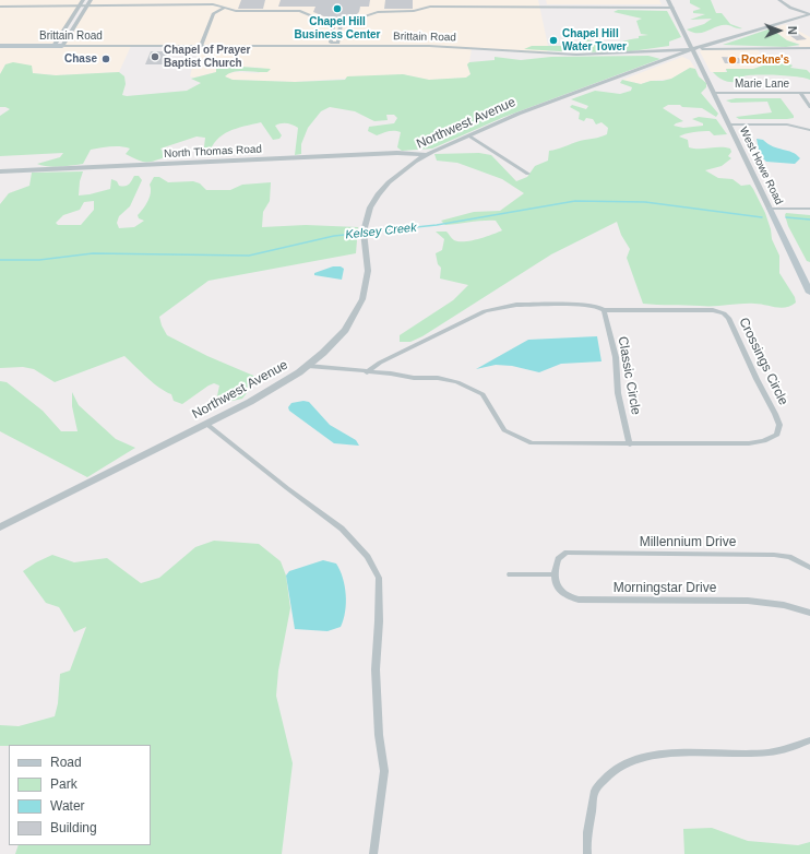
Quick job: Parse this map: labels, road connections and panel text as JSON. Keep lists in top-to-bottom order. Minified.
{"streets":{"main road":["Brittain Road","West Howe Road"],"street":["Marie Lane","Northwest Avenue","North Thomas Road","Crossings Circle","Classic Circle","Millennium Drive","Morningstar Drive"]},"crossings":[["Brittain Road","Northwest Avenue"],["Brittain Road","West Howe Road"],["Marie Lane","West Howe Road"],["Northwest Avenue","North Thomas Road"],["Northwest Avenue","West Howe Road"],["Northwest Avenue","Crossings Circle"],["Crossings Circle","Classic Circle"],["Millennium Drive","Morningstar Drive"]],"water":["Kelsey Creek"],"places":["Chapel Hill Business Center","Chapel Hill Water Tower","Chapel of Prayer Baptist Church","Chase","Rockne's"],"legend":["Road","Park","Water","Building"],"north":"right"}
